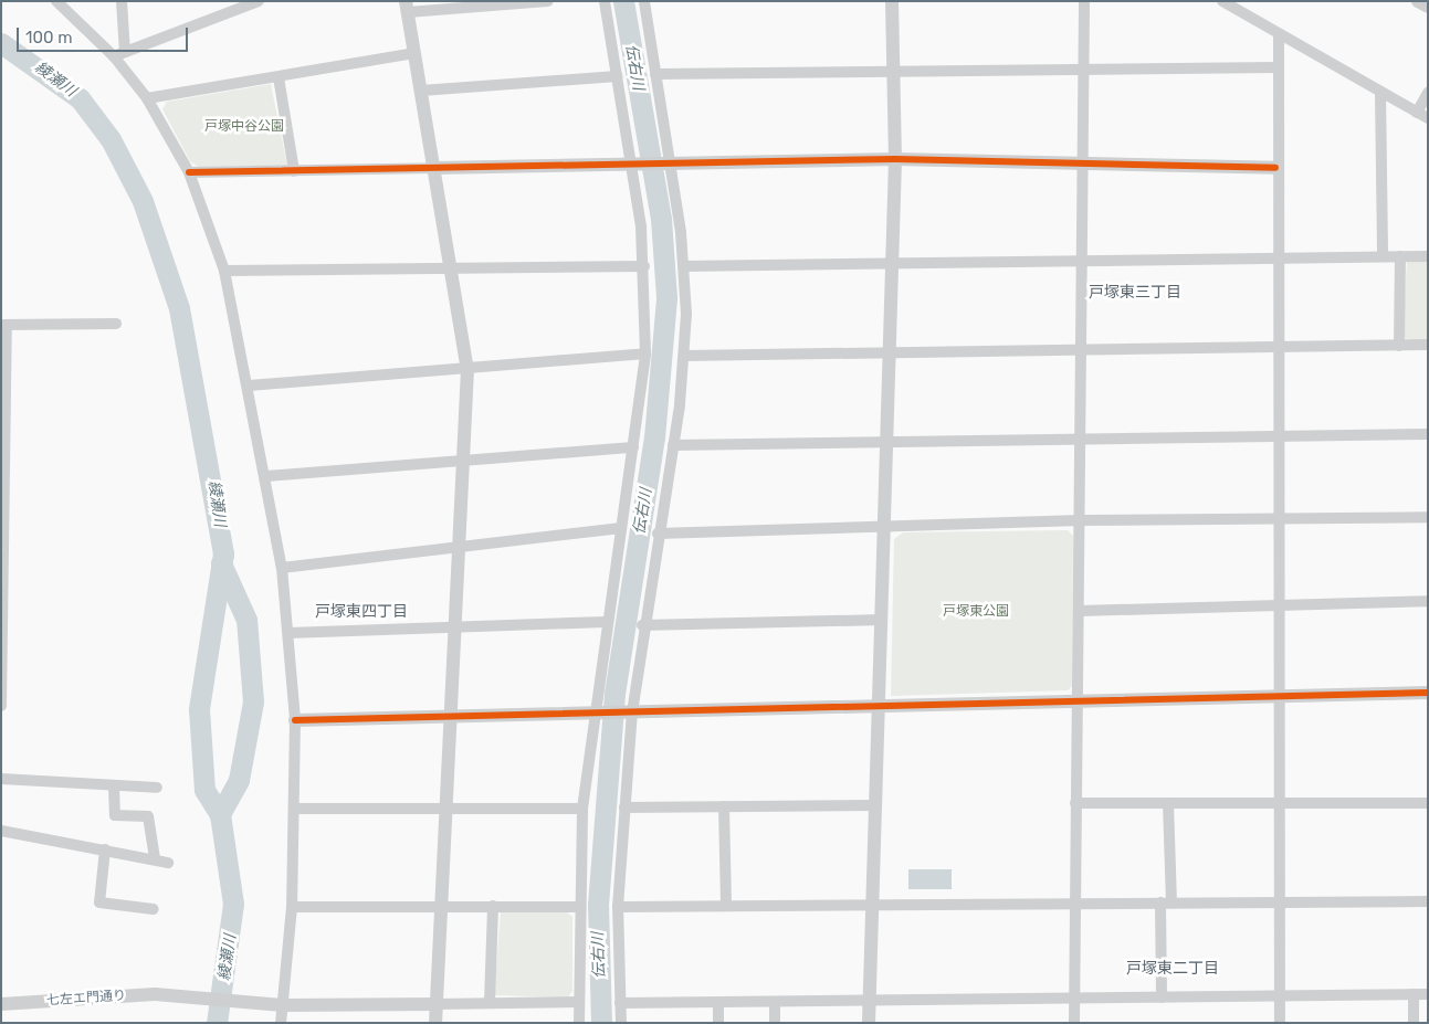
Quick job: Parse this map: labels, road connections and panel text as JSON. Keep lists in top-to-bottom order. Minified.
{"streets":{"street":["七左エ門通り"]},"districts":["戸塚東三丁目","戸塚東四丁目","戸塚東二丁目"],"water":["伝右川","綾瀬川"],"parks":["戸塚中谷公園","戸塚東公園"],"scale_bar":"100 m"}
